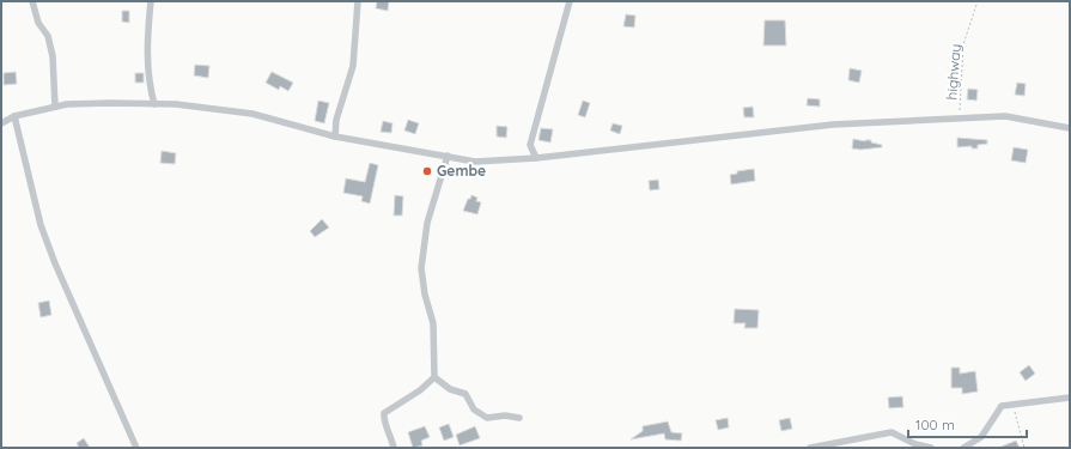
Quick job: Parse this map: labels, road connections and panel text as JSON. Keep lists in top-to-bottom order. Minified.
{"streets":{"path":["highway"]},"places":["Gembe"],"scale_bar":"100 m"}
